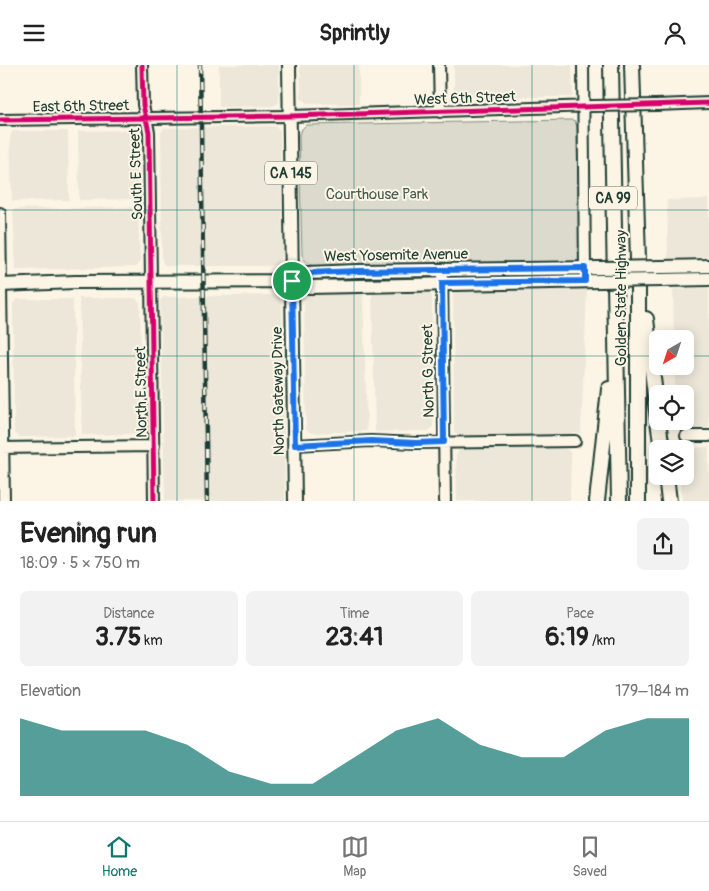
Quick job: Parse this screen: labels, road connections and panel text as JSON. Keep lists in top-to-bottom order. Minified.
{"streets":{"highway":["CA 99","Golden State Highway"],"main road":["CA 145","West Yosemite Avenue","North Gateway Drive"],"street":["West 6th Street","East 6th Street","South E Street","North G Street","North E Street"]},"crossings":[["West 6th Street","East 6th Street"],["West 6th Street","CA 145"],["East 6th Street","South E Street"],["CA 145","West Yosemite Avenue"],["CA 145","North Gateway Drive"],["South E Street","West Yosemite Avenue"],["South E Street","North E Street"],["West Yosemite Avenue","North G Street"],["West Yosemite Avenue","North Gateway Drive"],["West Yosemite Avenue","North E Street"]],"parks":["Courthouse Park"],"north":"bottom left","page":{"header":"Sprintly","heading":["Evening run","18:09 · 5 × 750 m"],"stats":[["Distance","3.75 km"],["Time","23:41"],["Pace","6:19 /km"]],"chart":["Elevation","179–184 m"],"tabs":["Home","Map","Saved"]}}
